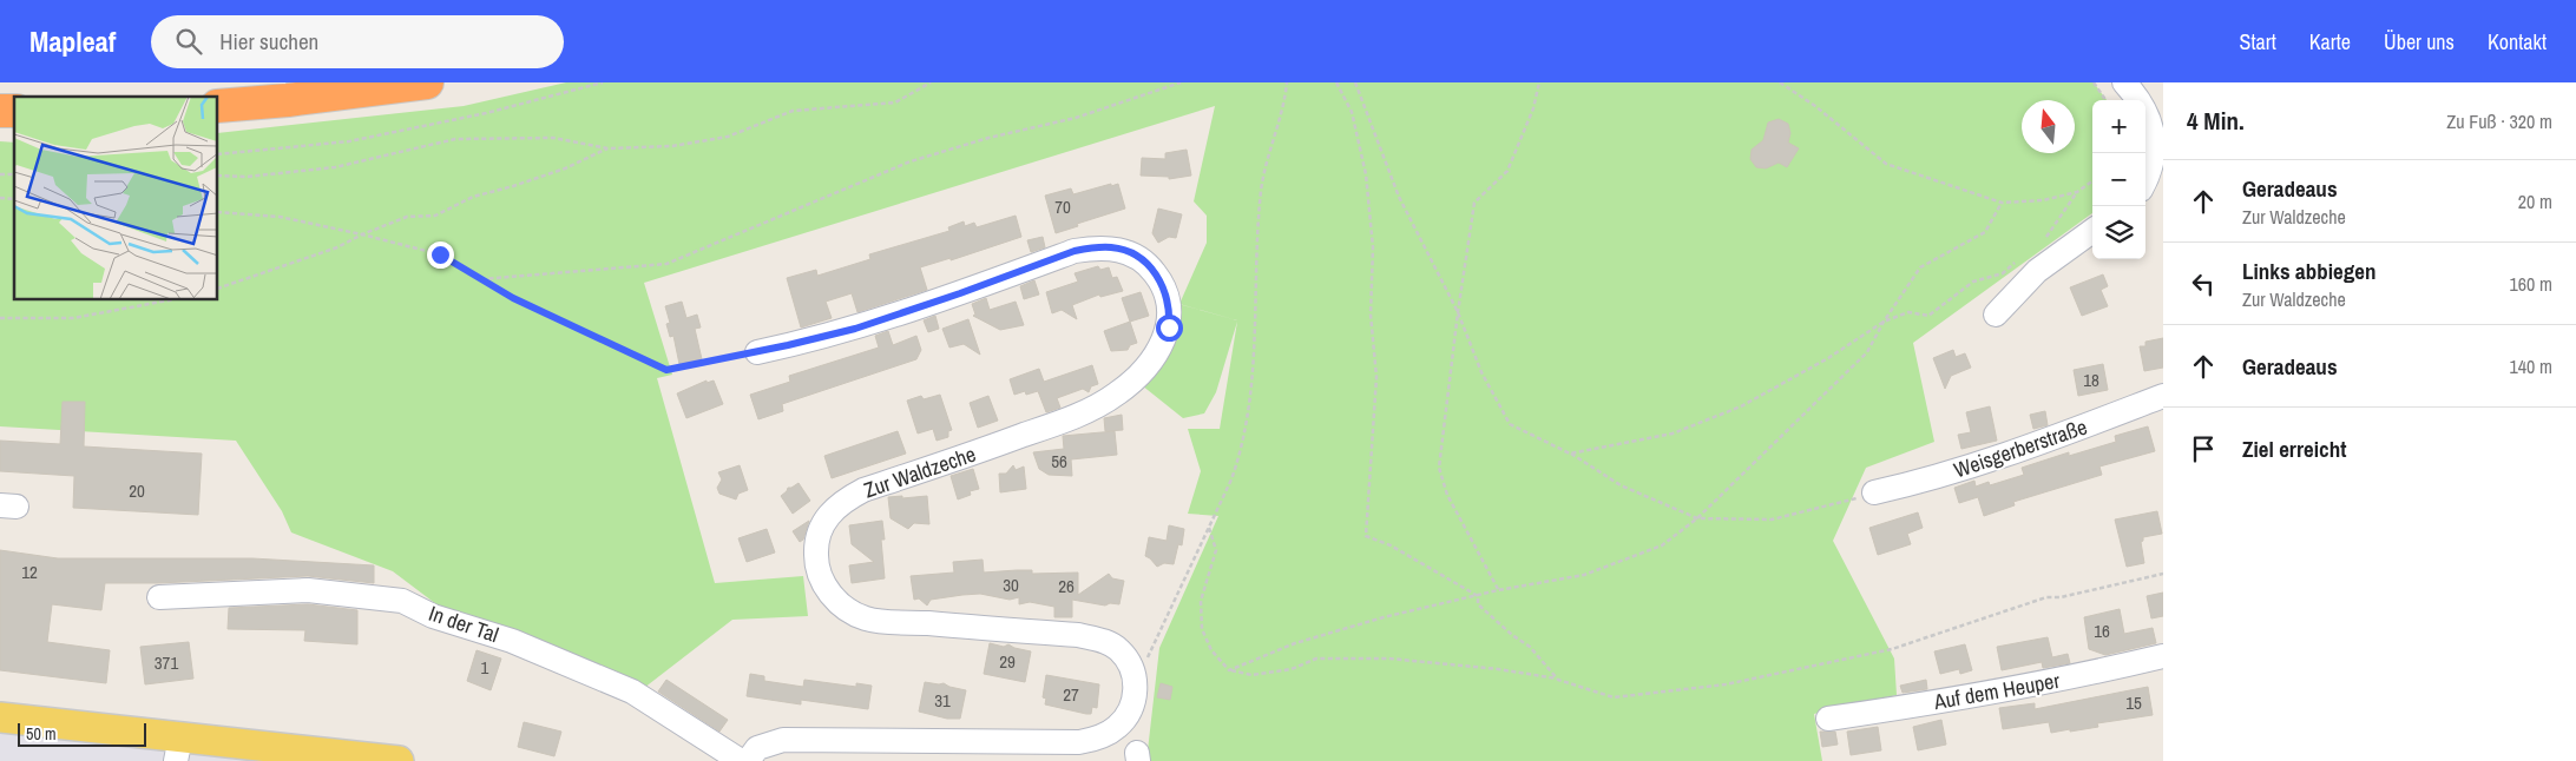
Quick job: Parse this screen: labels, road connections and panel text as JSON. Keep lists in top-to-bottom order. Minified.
{"streets":{"street":["Weisgerberstraße","Zur Waldzeche","In der Tal","Auf dem Heuper"]},"house_numbers":["70","18","56","20","12","30","26","16","29","371","1","27","31","15"],"scale_bar":"50 m","north":"top","page":{"header":"Mapleaf","search":"Hier suchen","nav":["Start","Karte","Über uns","Kontakt"],"heading":["4 Min.","Zu Fuß · 320 m"],"map_buttons":["+","−"],"list":[["Geradeaus","Zur Waldzeche","20 m"],["Links abbiegen","Zur Waldzeche","160 m"],["Geradeaus","140 m"],"Ziel erreicht"],"scale":"50 m"}}
